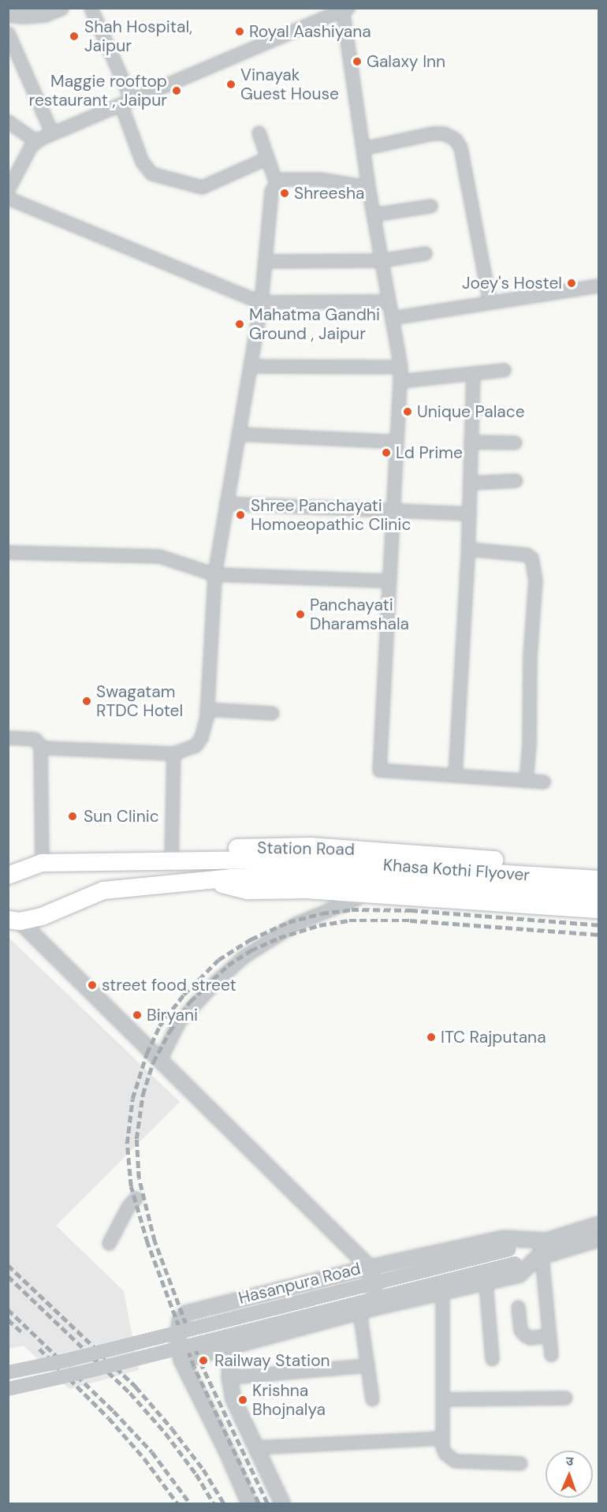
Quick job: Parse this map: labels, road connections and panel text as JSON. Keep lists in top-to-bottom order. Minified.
{"streets":{"main road":["Station Road","Khasa Kothi Flyover"],"street":["Hasanpura Road"]},"crossings":[["Station Road","Khasa Kothi Flyover"]],"places":["Royal Aashiyana","Shah Hospital, Jaipur","Galaxy Inn","Vinayak Guest House","Maggie rooftop restaurant , Jaipur","Shreesha","Joey's Hostel","Mahatma Gandhi Ground , Jaipur","Unique Palace","Ld Prime","Shree Panchayati Homoeopathic Clinic","Panchayati Dharamshala","Swagatam RTDC Hotel","Sun Clinic","street food street","Biryani","ITC Rajputana","Railway Station","Krishna Bhojnalya"],"north":"top"}
